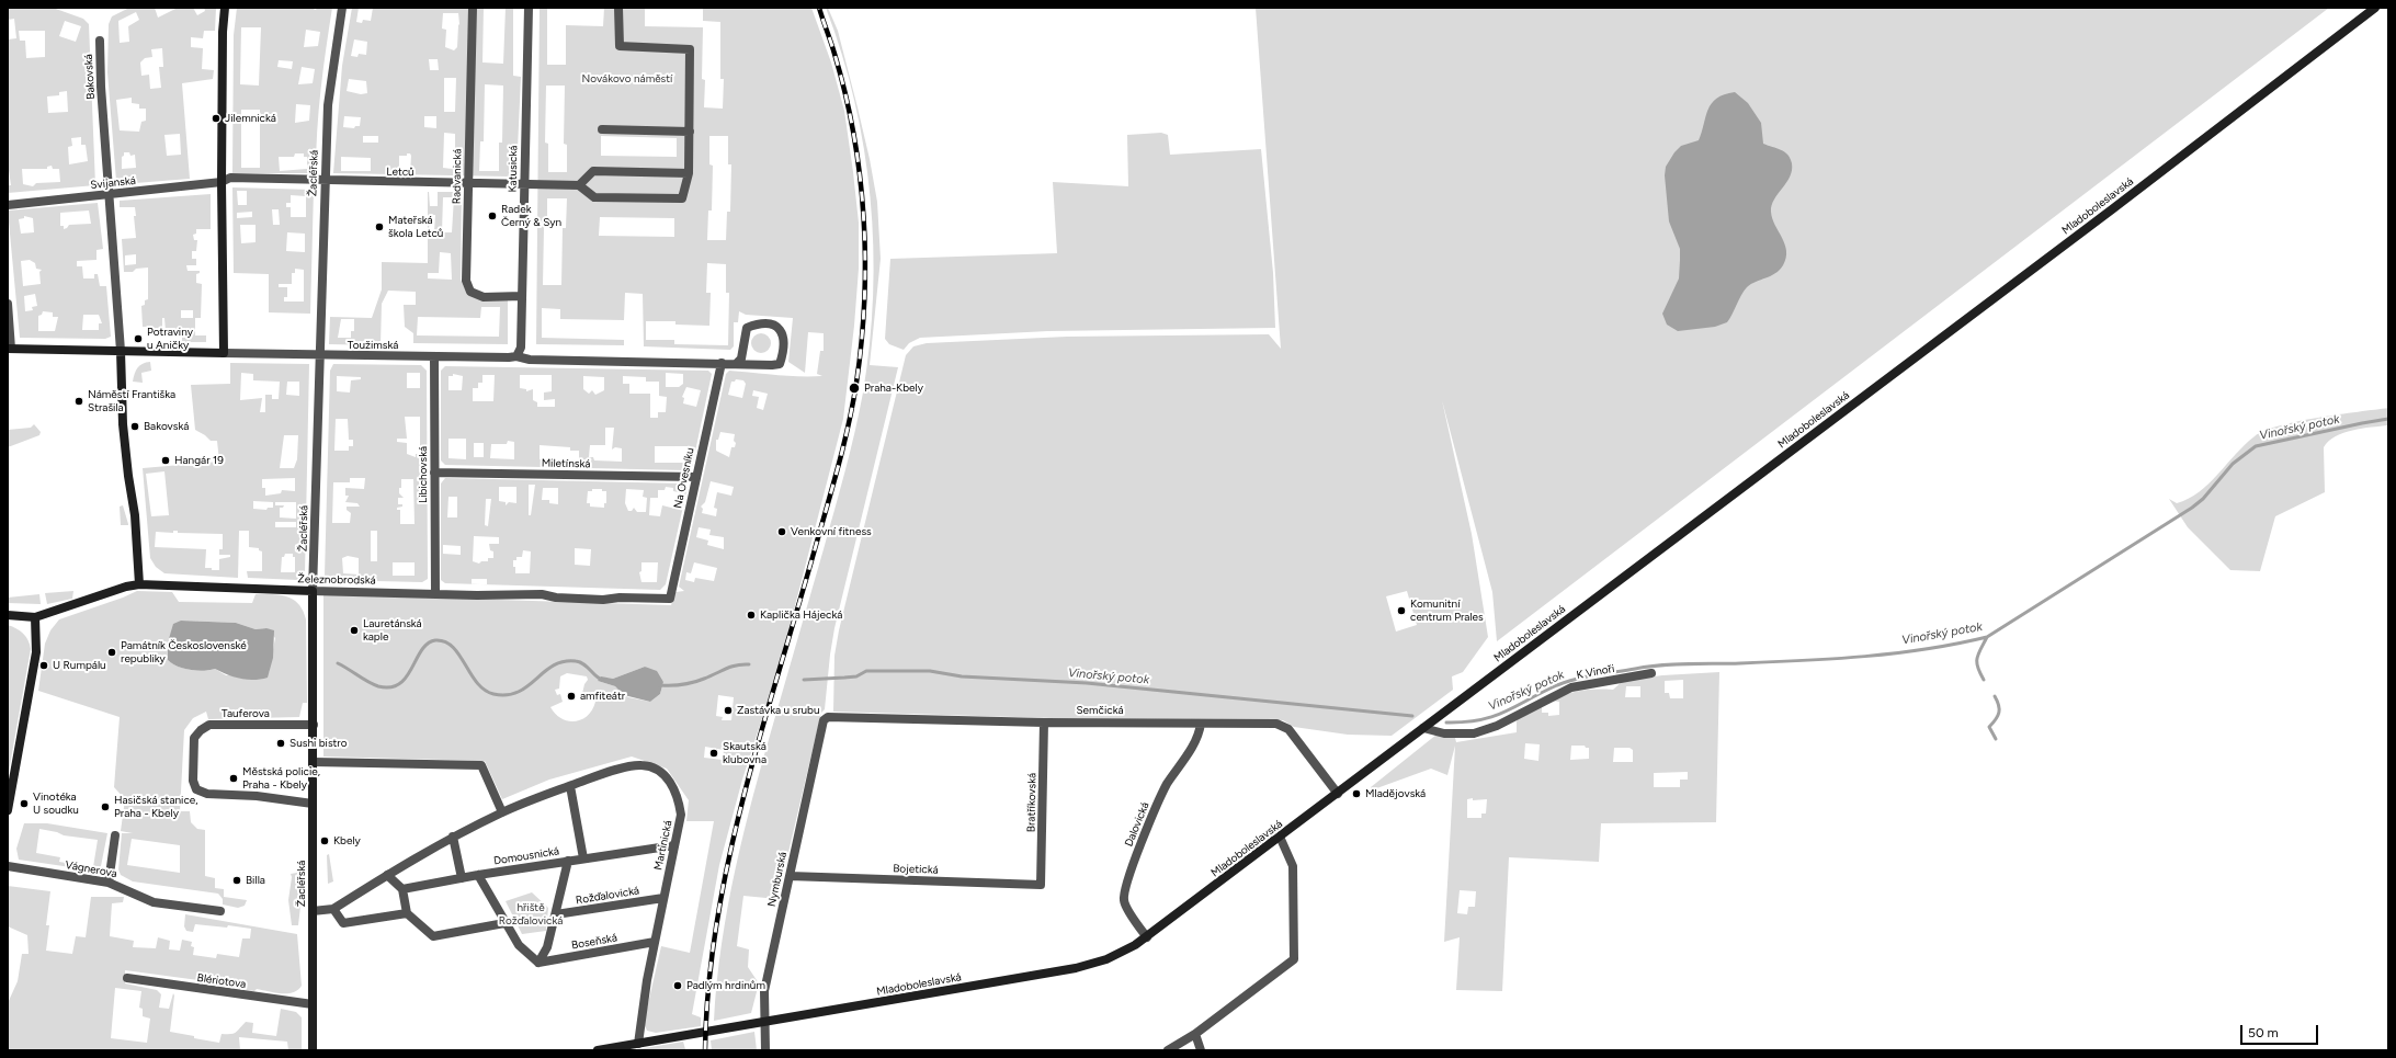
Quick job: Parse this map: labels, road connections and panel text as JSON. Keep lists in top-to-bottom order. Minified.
{"streets":{"main road":["Bakovská","Žacléřská","Mladoboleslavská","Toužimská","Železnobrodská"],"street":["Katusická","Letců","Radvanická","Svijanská","Miletínská","Libichovská","Na Ovesníku","K Vinoři","Semčická","Tauferova","Bratříkovská","Dalovická","Martinická","Domousnická","Vágnerova","Bojetická","Nymburská","Rožďalovická","Boseňská","Blériotova"]},"crossings":[["Bakovská","Svijanská"],["Bakovská","Toužimská"],["Bakovská","Železnobrodská"],["Katusická","Letců"],["Katusická","Radvanická"],["Katusická","Toužimská"],["Letců","Žacléřská"],["Letců","Radvanická"],["Letců","Svijanská"],["Žacléřská","Toužimská"],["Žacléřská","Železnobrodská"],["Žacléřská","Tauferova"],["Žacléřská","Martinická"],["Žacléřská","Blériotova"],["Mladoboleslavská","K Vinoři"],["Mladoboleslavská","Semčická"],["Mladoboleslavská","Dalovická"],["Mladoboleslavská","Martinická"],["Mladoboleslavská","Nymburská"],["Toužimská","Libichovská"],["Toužimská","Na Ovesníku"],["Miletínská","Libichovská"],["Miletínská","Na Ovesníku"],["Libichovská","Železnobrodská"],["Na Ovesníku","Železnobrodská"],["Semčická","Bratříkovská"],["Semčická","Dalovická"],["Semčická","Nymburská"],["Bratříkovská","Bojetická"],["Martinická","Domousnická"],["Martinická","Rožďalovická"],["Martinická","Boseňská"],["Bojetická","Nymburská"]],"water":["Vinořský potok"],"parks":["Novákovo náměstí","hřiště Rožďalovická"],"places":["Jilemnická","Radek Černý & Syn","Mateřská škola Letců","Potraviny u Aničky","Praha-Kbely","Náměstí Františka Strašila","Bakovská","Hangár 19","Venkovní fitness","Komunitní centrum Prales","Kaplička Hájecká","Lauretánská kaple","Památník Československé republiky","U Rumpálu","amfiteátr","Zastávka u srubu","Sushi bistro","Skautská klubovna","Městská policie, Praha - Kbely","Mladějovská","Vinotéka U soudku","Hasičská stanice, Praha - Kbely","Kbely","Billa","Padlým hrdinům"],"scale_bar":"50 m"}
